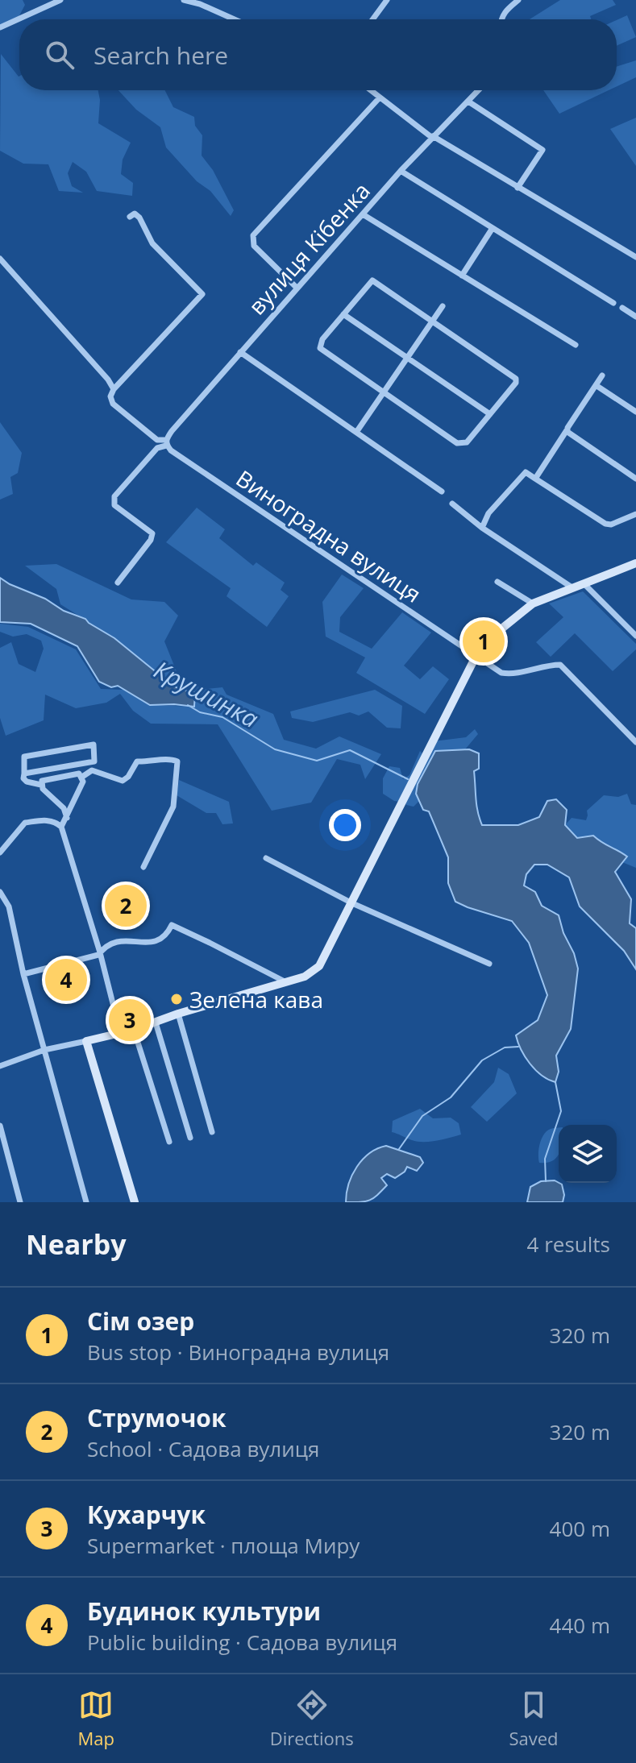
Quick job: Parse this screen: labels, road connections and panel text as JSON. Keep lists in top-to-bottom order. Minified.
{"streets":{"street":["вулиця Кібенка","Виноградна вулиця"]},"crossings":[["вулиця Кібенка","Виноградна вулиця"]],"water":["Крушинка"],"places":["Зелена кава"],"page":{"search":"Search here","pins":["1","2","4","3"],"heading":["Nearby","4 results"],"list":[{"mark":"1","name":"Сім озер","note":"Bus stop · Виноградна вулиця","value":"320 m"},{"mark":"2","name":"Струмочок","note":"School · Садова вулиця","value":"320 m"},{"mark":"3","name":"Кухарчук","note":"Supermarket · площа Миру","value":"400 m"},{"mark":"4","name":"Будинок культури","note":"Public building · Садова вулиця","value":"440 m"}],"nav":["Map","Directions","Saved"]}}
